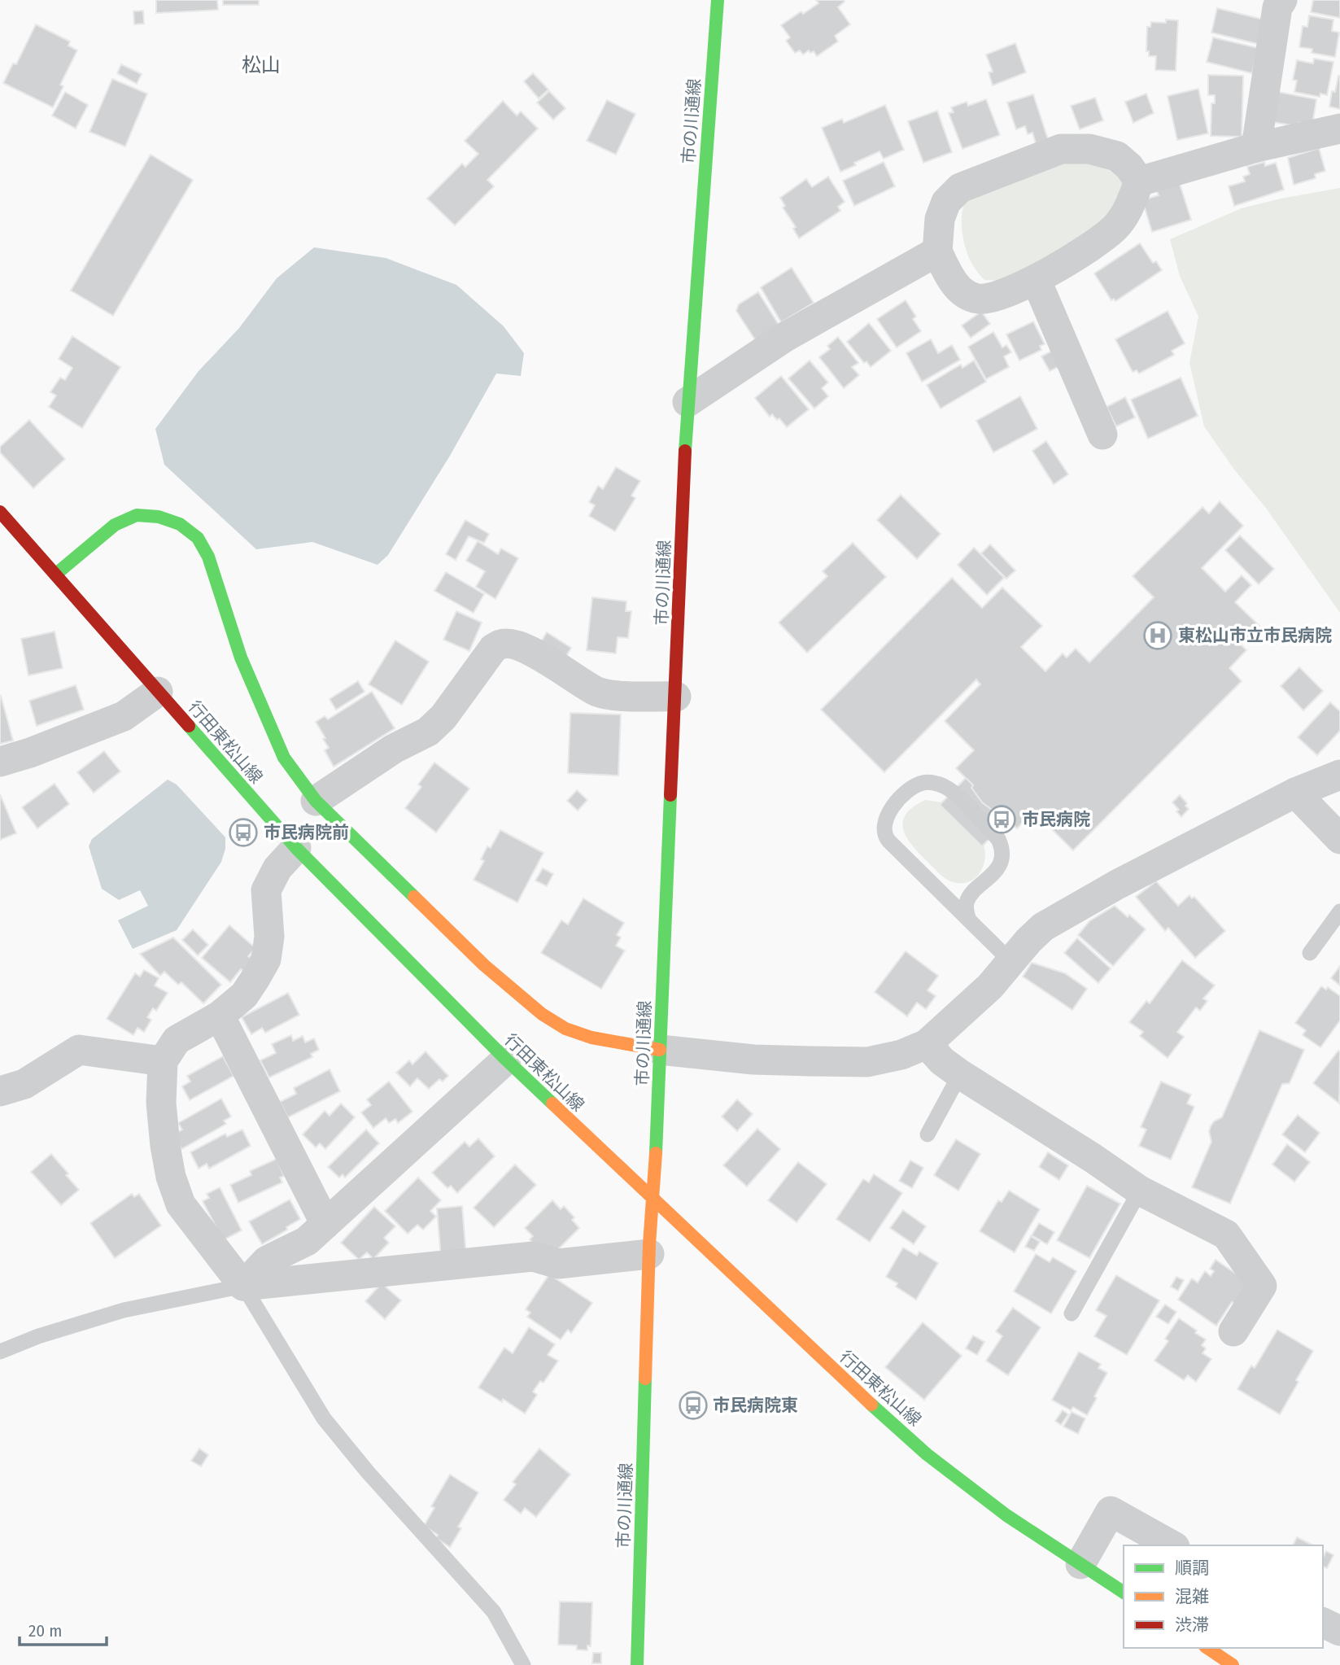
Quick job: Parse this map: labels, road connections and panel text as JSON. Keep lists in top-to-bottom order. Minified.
{"streets":{"street":["市の川通線","行田東松山線"]},"districts":["松山"],"places":{"hospital":["東松山市立市民病院"],"bus stop":["市民病院","市民病院前","市民病院東"]},"legend":["順調","混雑","渋滞"],"scale_bar":"20 m"}
